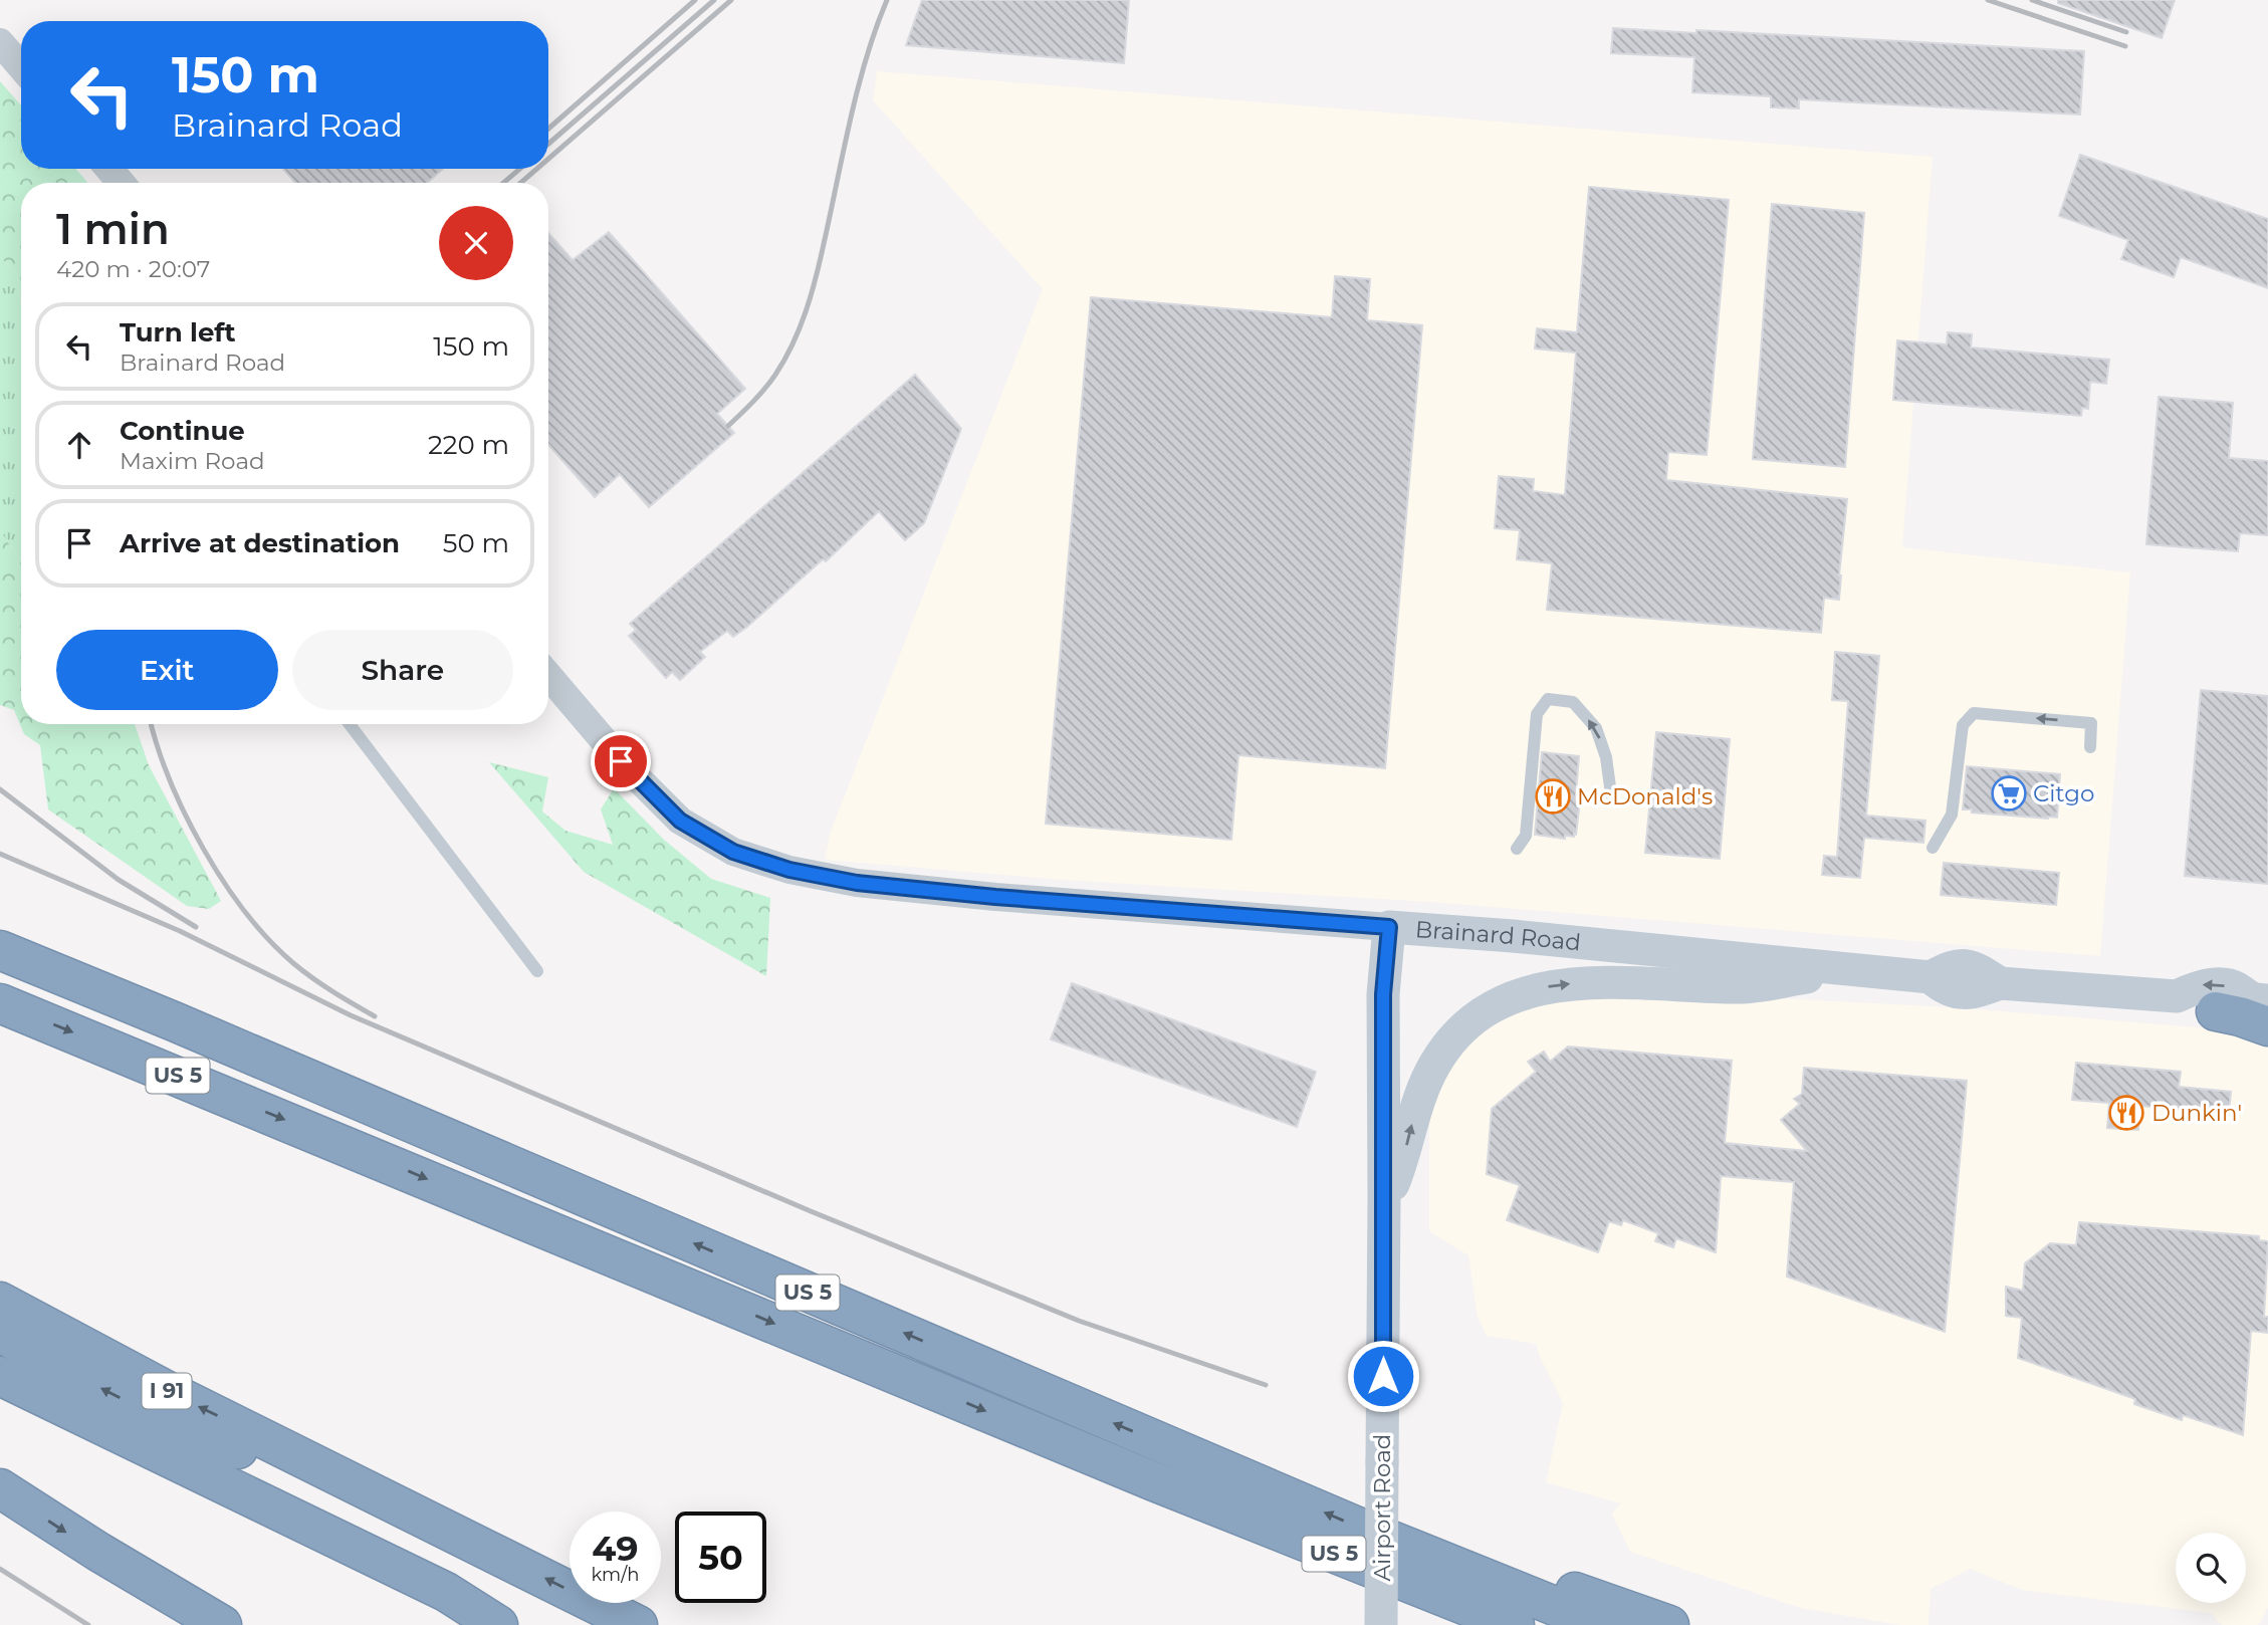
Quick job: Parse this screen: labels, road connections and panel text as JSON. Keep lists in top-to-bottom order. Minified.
{"streets":{"highway":["US 5","I 91"],"main road":["Brainard Road","Airport Road"]},"crossings":[["Brainard Road","Airport Road"]],"places":{"supermarket":["Citgo"],"restaurant":["McDonald's","Dunkin'"]},"page":{"turn":["150 m","Brainard Road"],"heading":["1 min","420 m · 20:07"],"list":[{"name":"Turn left","note":"Brainard Road","value":"150 m"},{"name":"Continue","note":"Maxim Road","value":"220 m"},{"name":"Arrive at destination","value":"50 m"}],"buttons":["Exit","Share"],"speed":"49 km/h","limit":"50"}}
